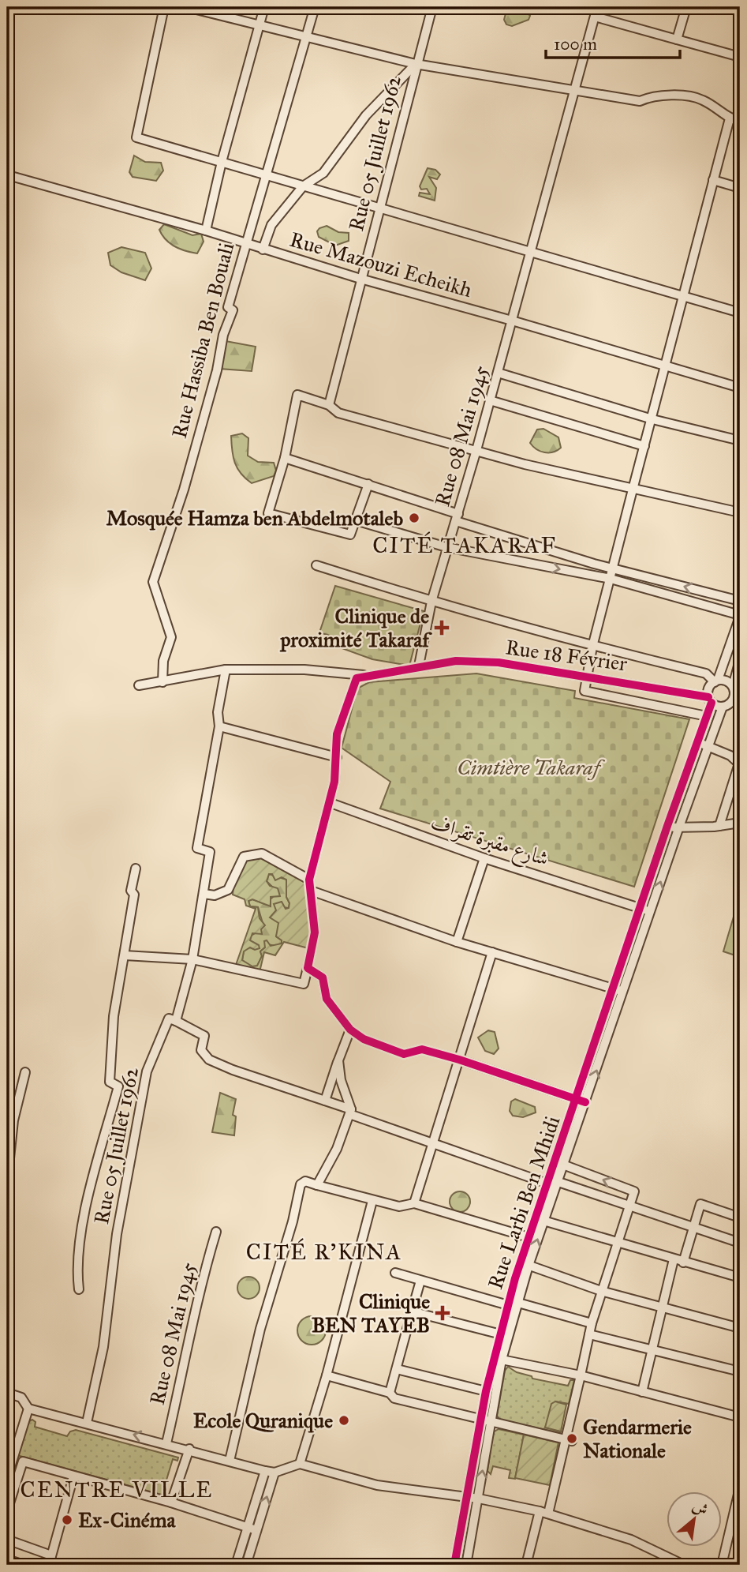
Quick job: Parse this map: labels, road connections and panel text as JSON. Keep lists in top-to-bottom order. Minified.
{"streets":{"street":["Rue 05 Juillet 1962","Rue Mazouzi Echeikh","Rue Hassiba Ben Bouali","Rue 08 Mai 1945","Rue 18 Février","شارع مقبرة تقراف","Rue Larbi Ben Mhidi"]},"crossings":[["Rue 05 Juillet 1962","Rue Mazouzi Echeikh"],["Rue Mazouzi Echeikh","Rue Hassiba Ben Bouali"],["Rue Mazouzi Echeikh","Rue 08 Mai 1945"],["Rue 08 Mai 1945","Rue 18 Février"],["Rue 18 Février","Rue Larbi Ben Mhidi"],["شارع مقبرة تقراف","Rue Larbi Ben Mhidi"]],"districts":["CITÉ TAKARAF","CITÉ R'KINA","CENTRE VILLE"],"parks":["Cimtière Takaraf"],"places":{"other":["Mosquée Hamza ben Abdelmotaleb","Ecole Quranique","Gendarmerie Nationale","Ex-Cinéma"],"health":["Clinique de proximité Takaraf","Clinique BEN TAYEB"]},"scale_bar":"100 m","north":"top right"}
